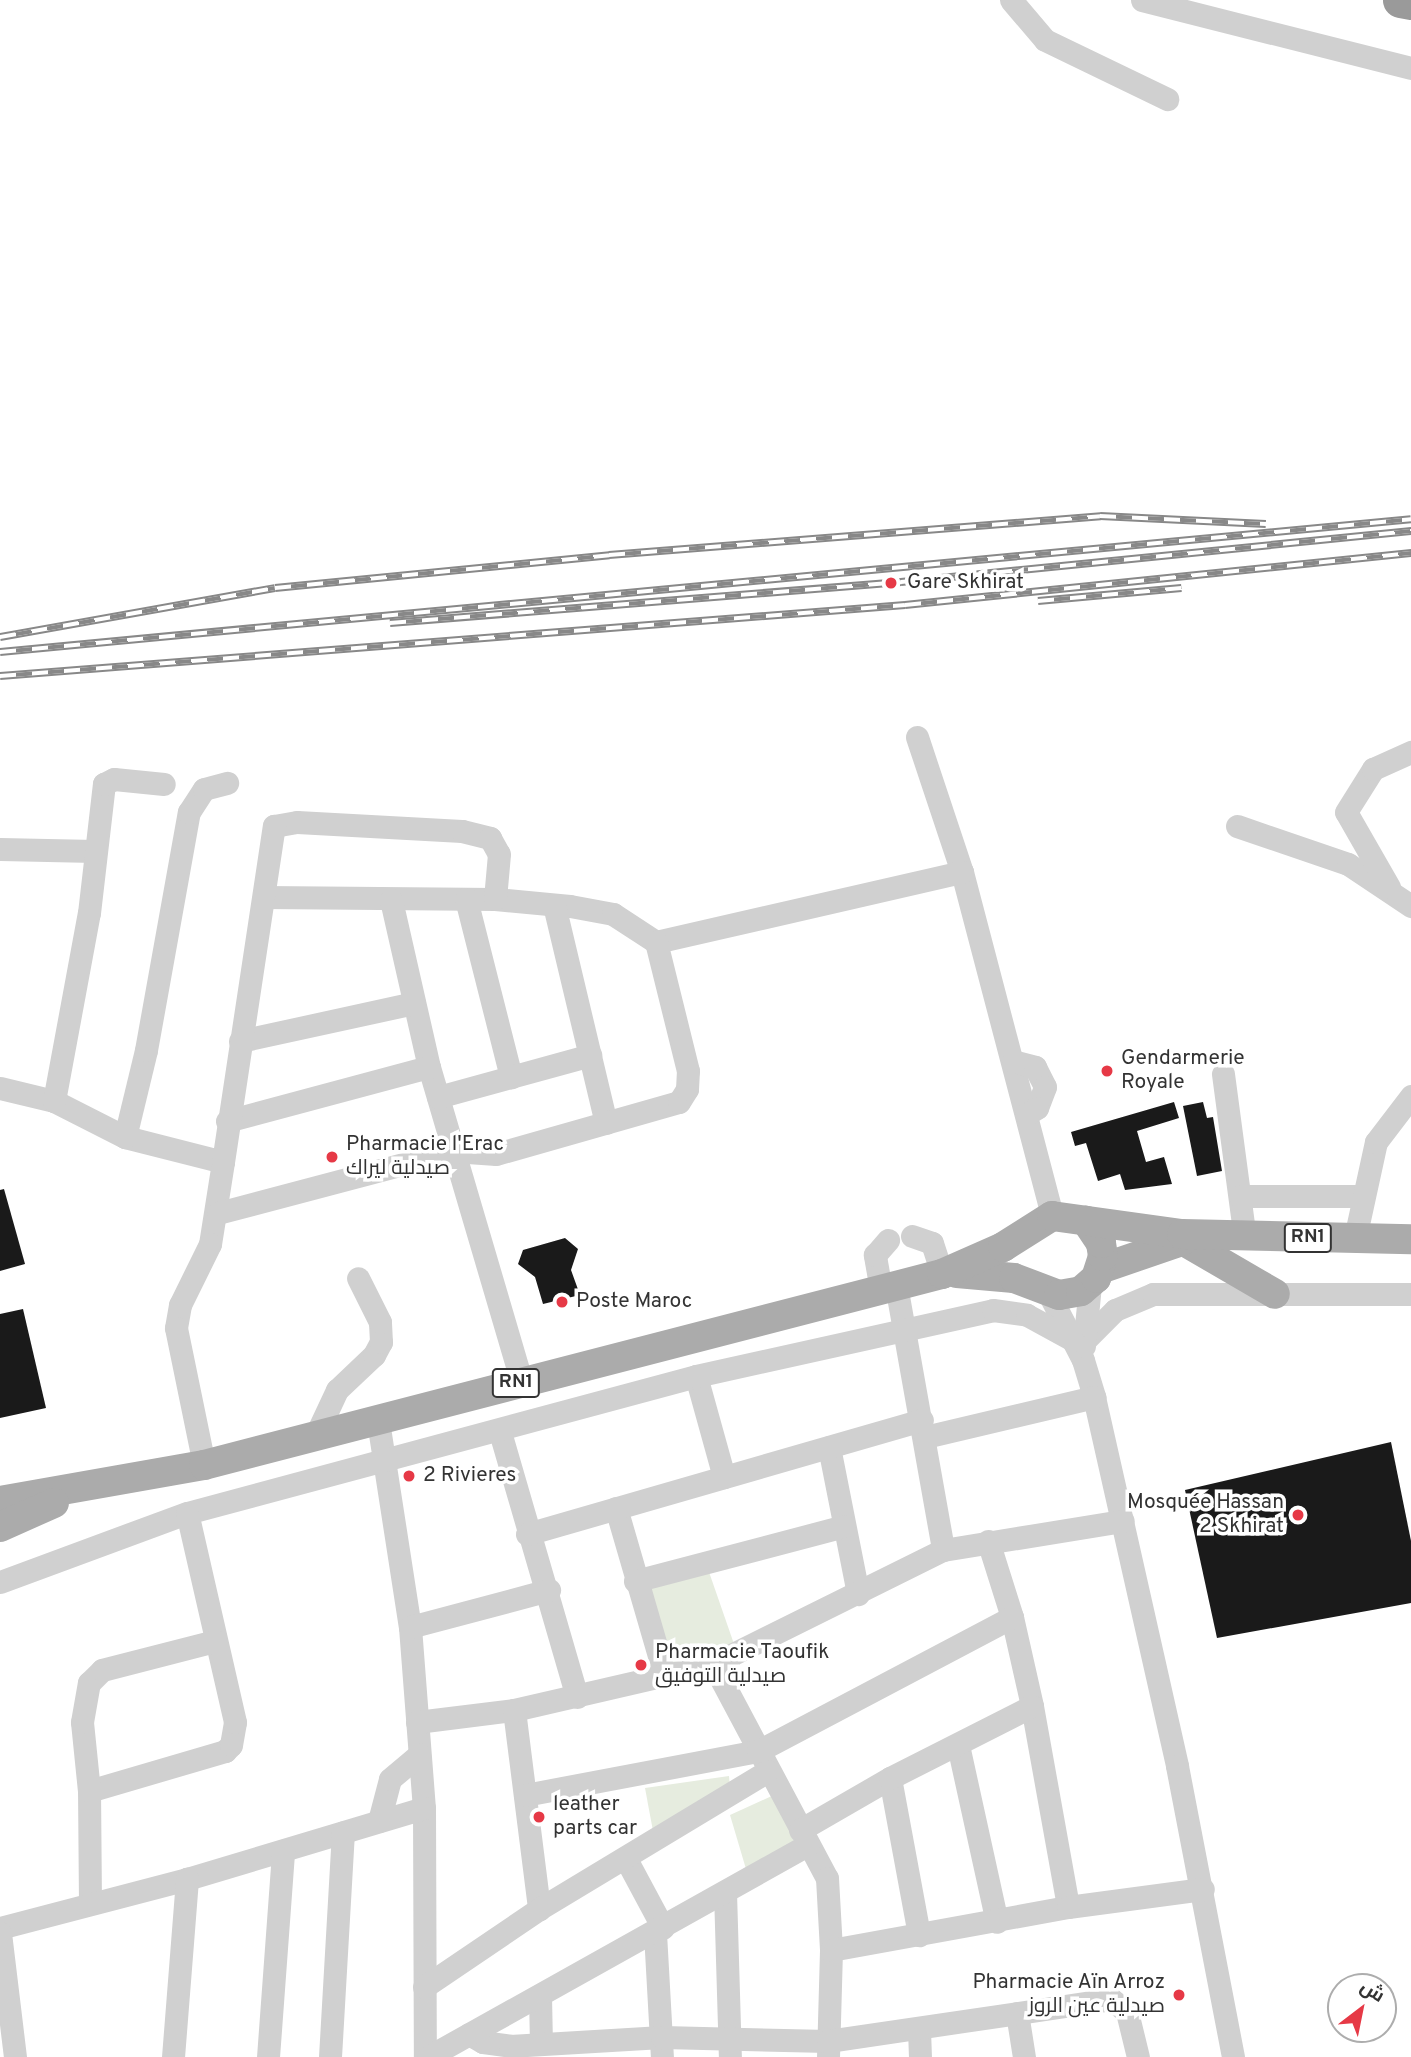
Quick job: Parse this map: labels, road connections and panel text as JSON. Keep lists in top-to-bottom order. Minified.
{"streets":{"main road":["RN1"]},"places":["Gare Skhirat","Gendarmerie Royale","Pharmacie l'Erac صيدلية ليراك","Poste Maroc","2 Rivieres","Mosquée Hassan 2 Skhirat","Pharmacie Taoufik صيدلية التوفيق","leather parts car","Pharmacie Aïn Arroz صيدلية عين الروز"],"north":"top right"}
